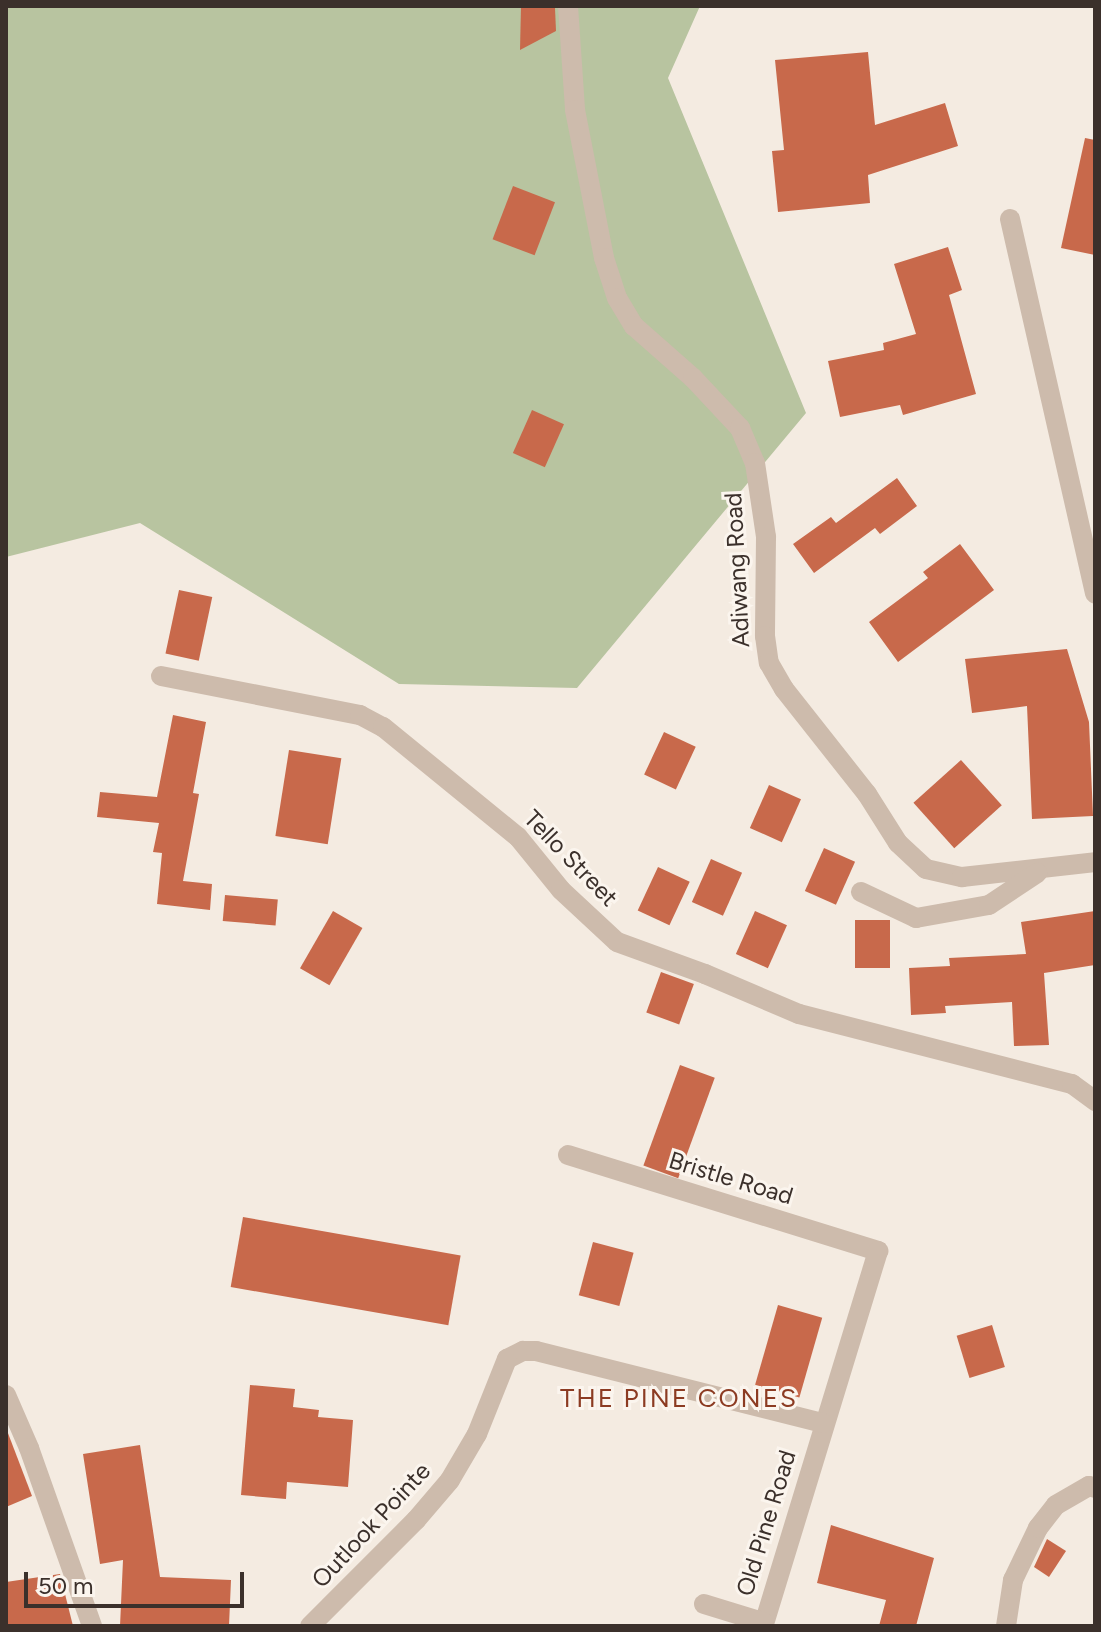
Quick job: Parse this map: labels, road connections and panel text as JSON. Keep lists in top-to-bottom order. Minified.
{"streets":{"street":["Adiwang Road","Tello Street","Bristle Road","Old Pine Road","Outlook Pointe"]},"crossings":[["Bristle Road","Old Pine Road"],["Old Pine Road","Outlook Pointe"]],"districts":["THE PINE CONES"],"scale_bar":"50 m"}
